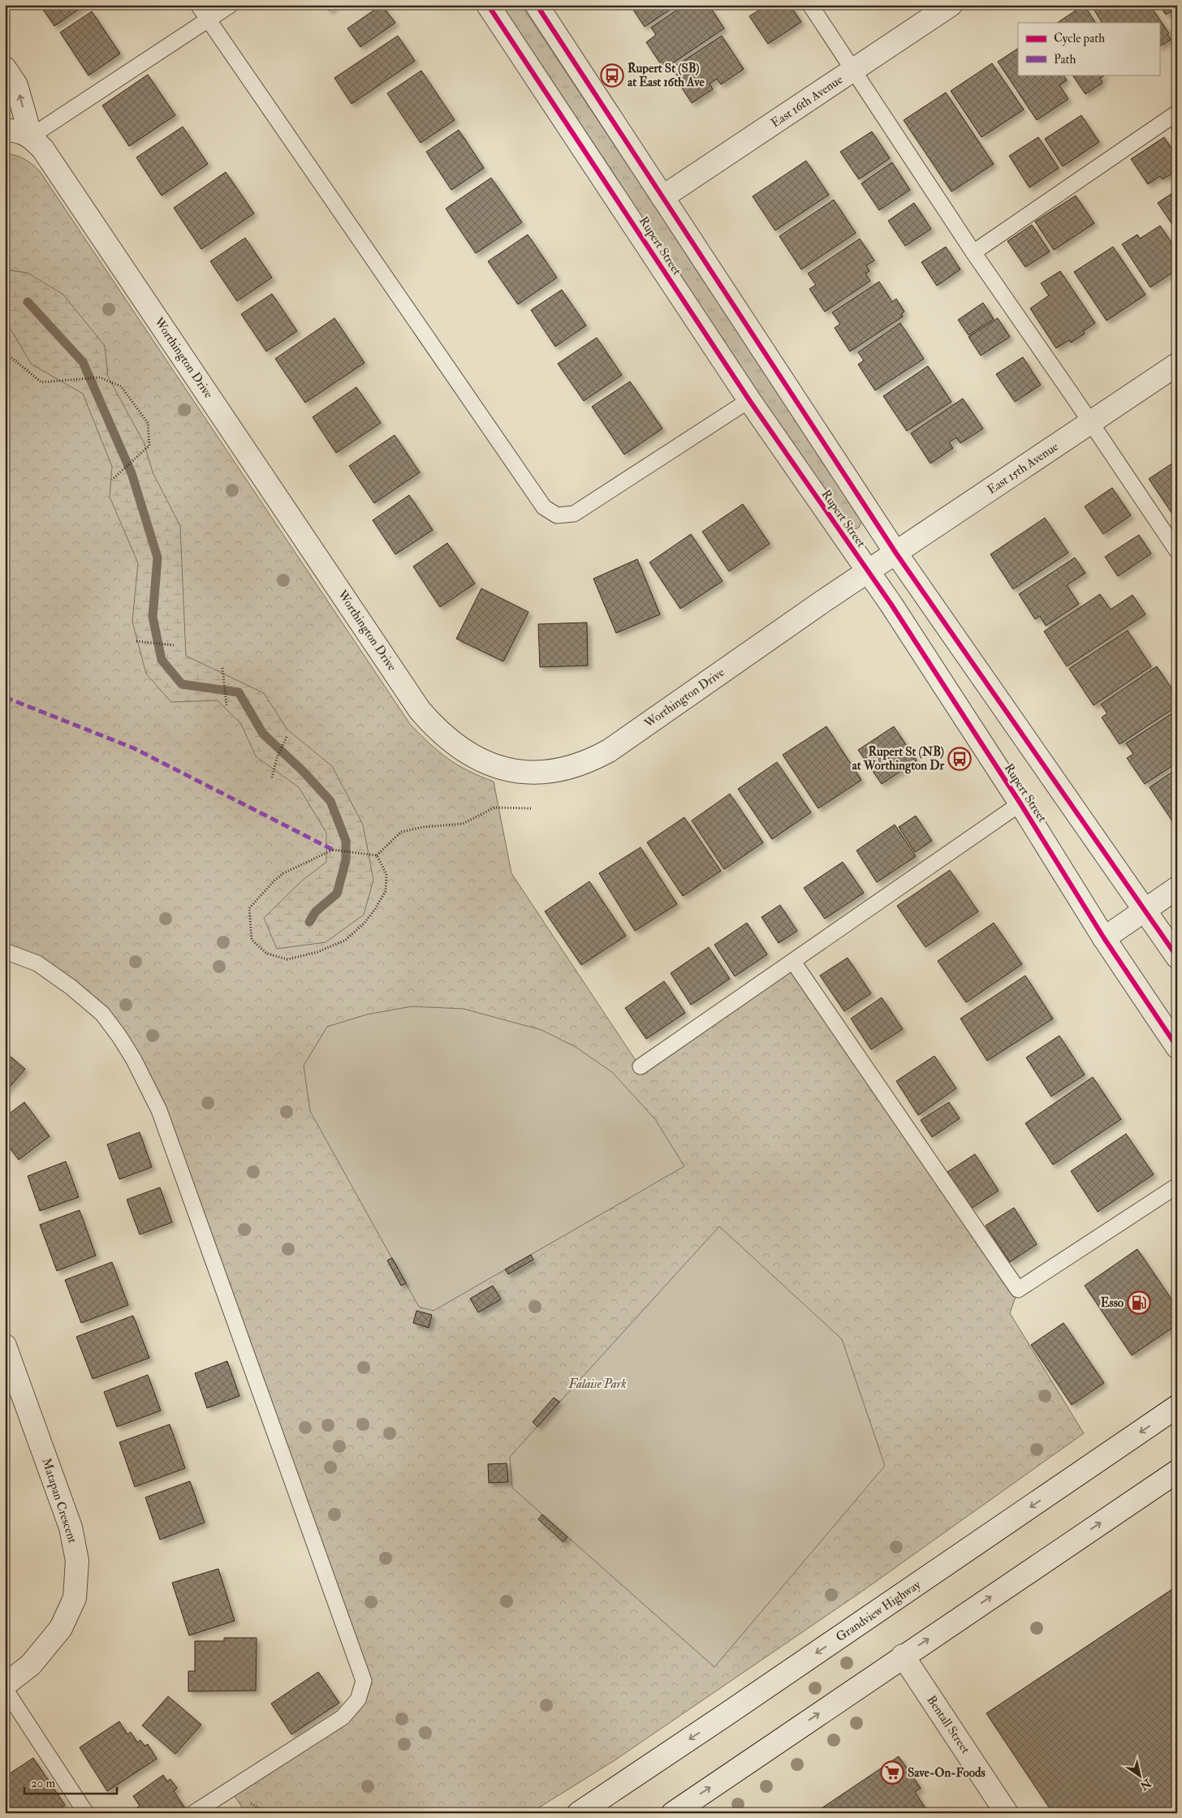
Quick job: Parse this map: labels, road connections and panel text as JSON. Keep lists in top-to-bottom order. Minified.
{"streets":{"street":["East 16th Avenue","Rupert Street","Worthington Drive","East 15th Avenue","Matapan Crescent","Grandview Highway","Bentall Street"]},"crossings":[["East 16th Avenue","Rupert Street"],["Rupert Street","Worthington Drive"],["Rupert Street","East 15th Avenue"],["Worthington Drive","East 15th Avenue"]],"parks":["Falaise Park"],"places":{"bus stop":["Rupert St (SB) at East 16th Ave","Rupert St (NB) at Worthington Dr"],"fuel station":["Esso"],"supermarket":["Save-On-Foods"]},"legend":["Cycle path","Path"],"scale_bar":"20 m","north":"bottom right"}
